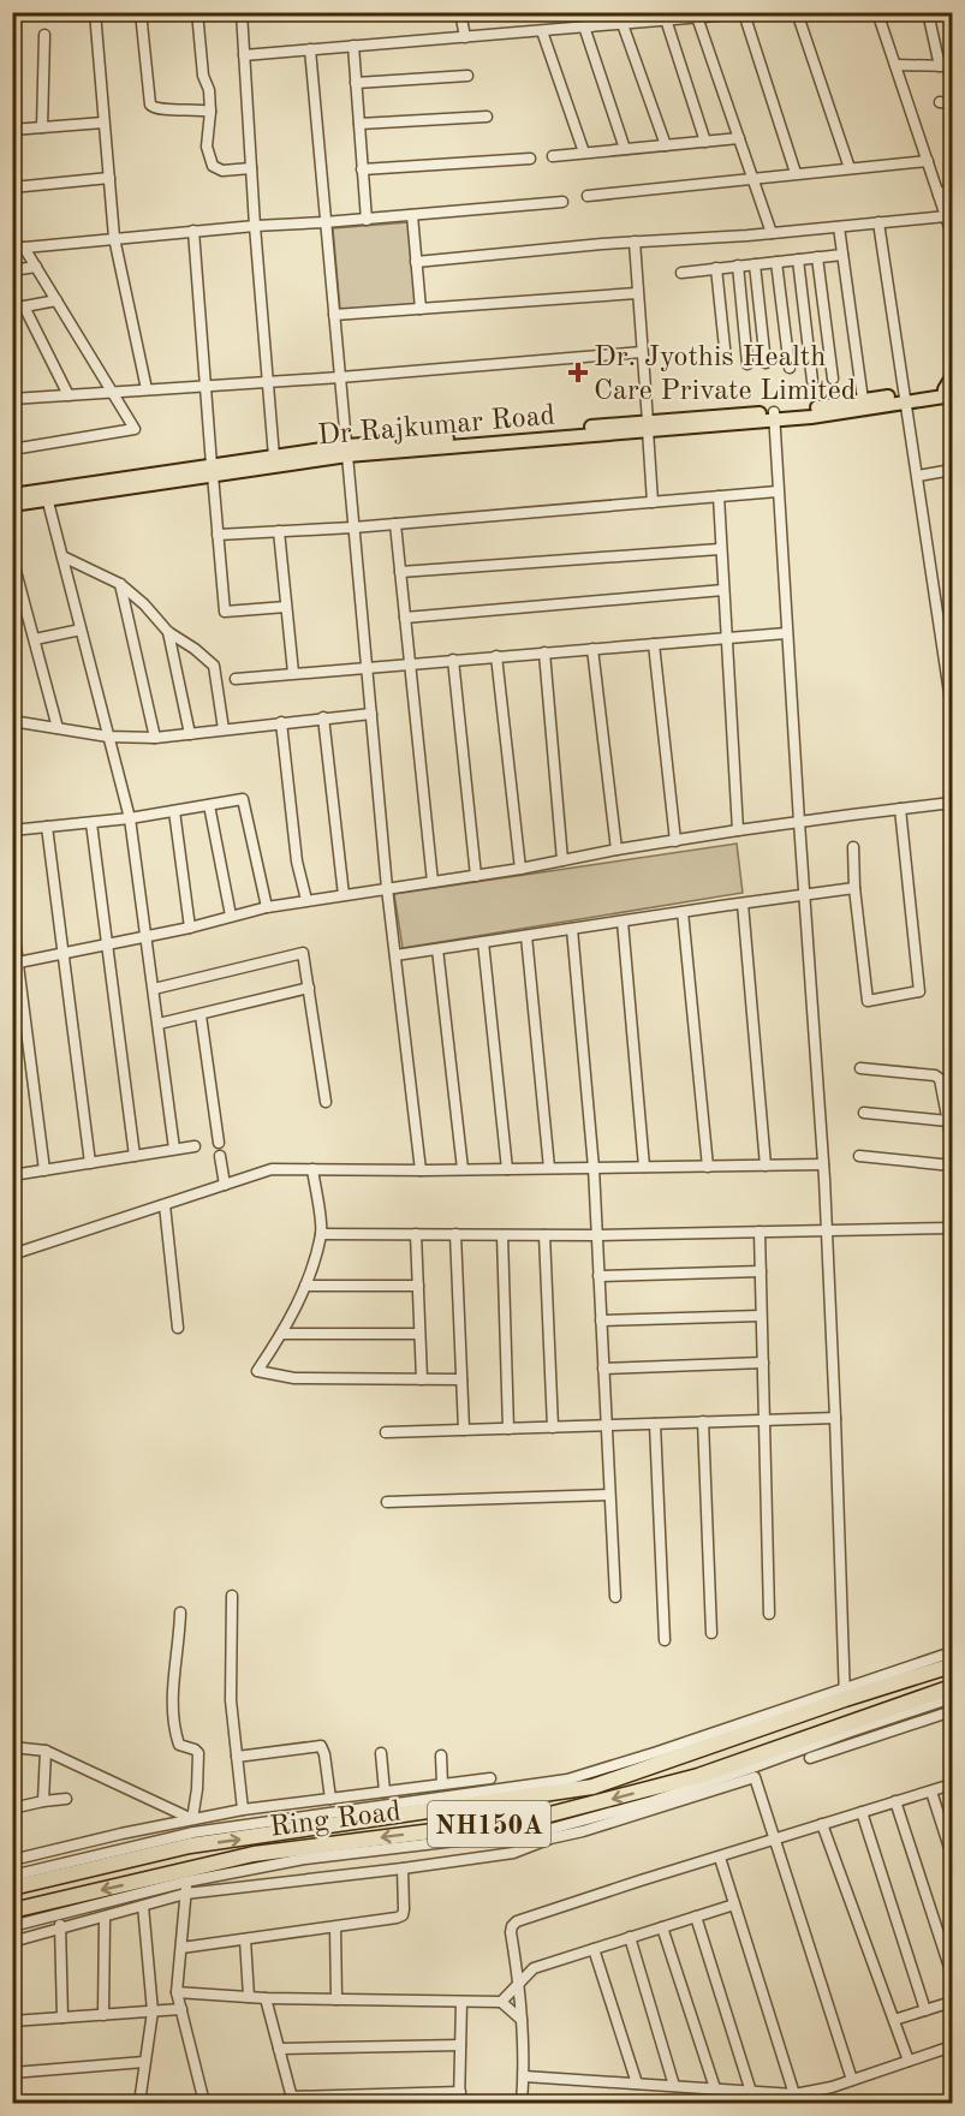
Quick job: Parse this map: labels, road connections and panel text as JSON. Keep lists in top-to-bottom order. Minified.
{"streets":{"highway":["Ring Road","NH150A"],"main road":["Dr Rajkumar Road"]},"places":{"health":["Dr. Jyothis Health Care Private Limited"]}}
